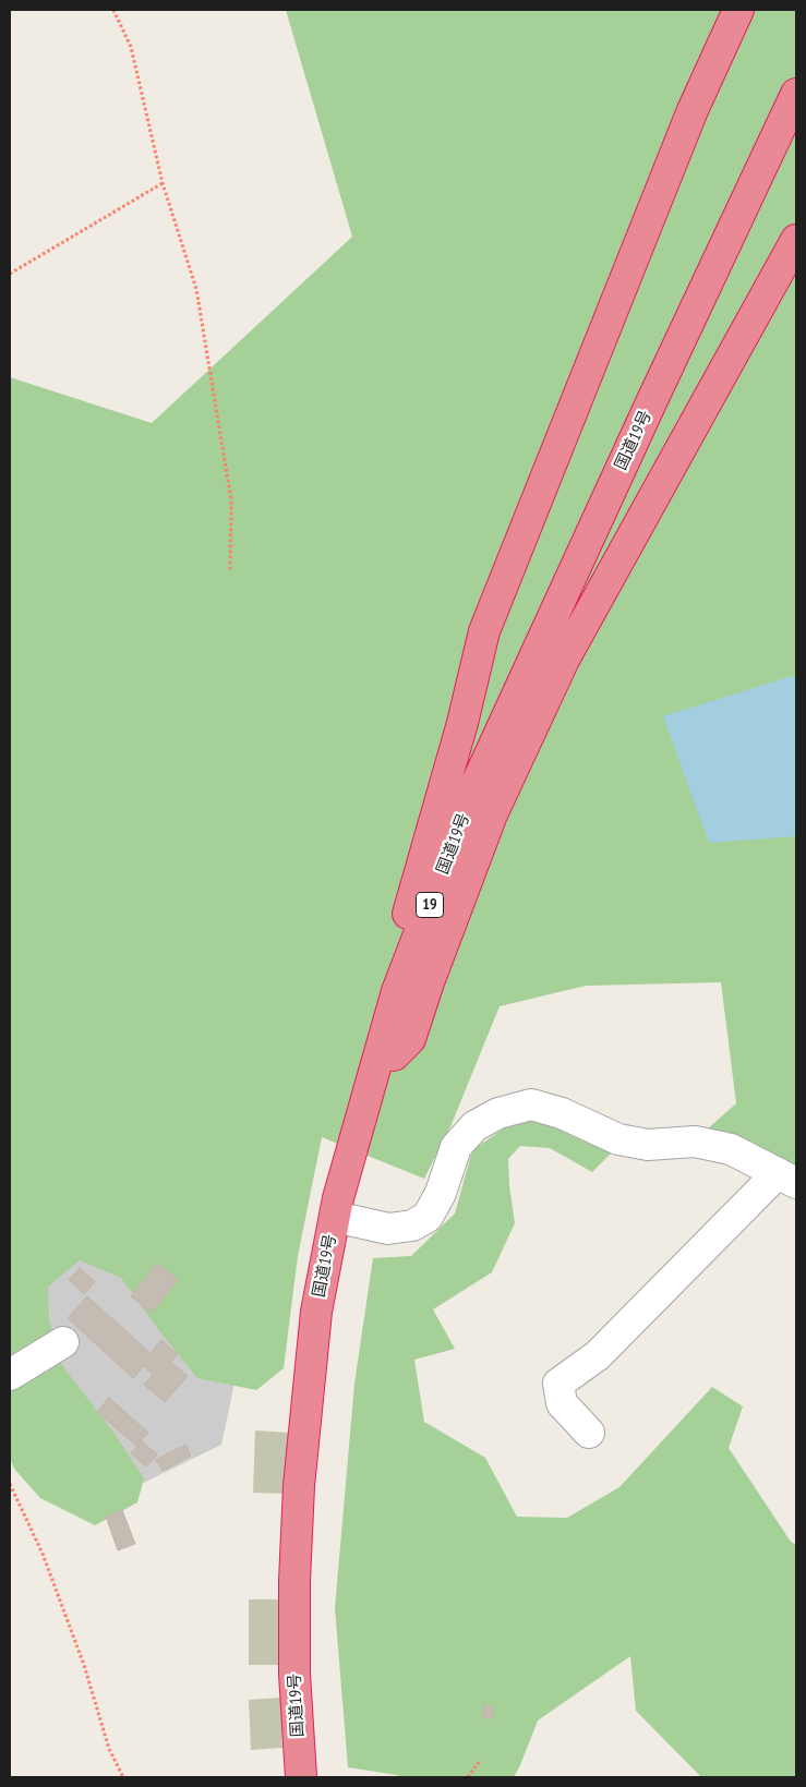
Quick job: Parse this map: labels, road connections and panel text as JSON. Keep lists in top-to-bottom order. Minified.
{"streets":{"highway":["国道19号","19"]}}
